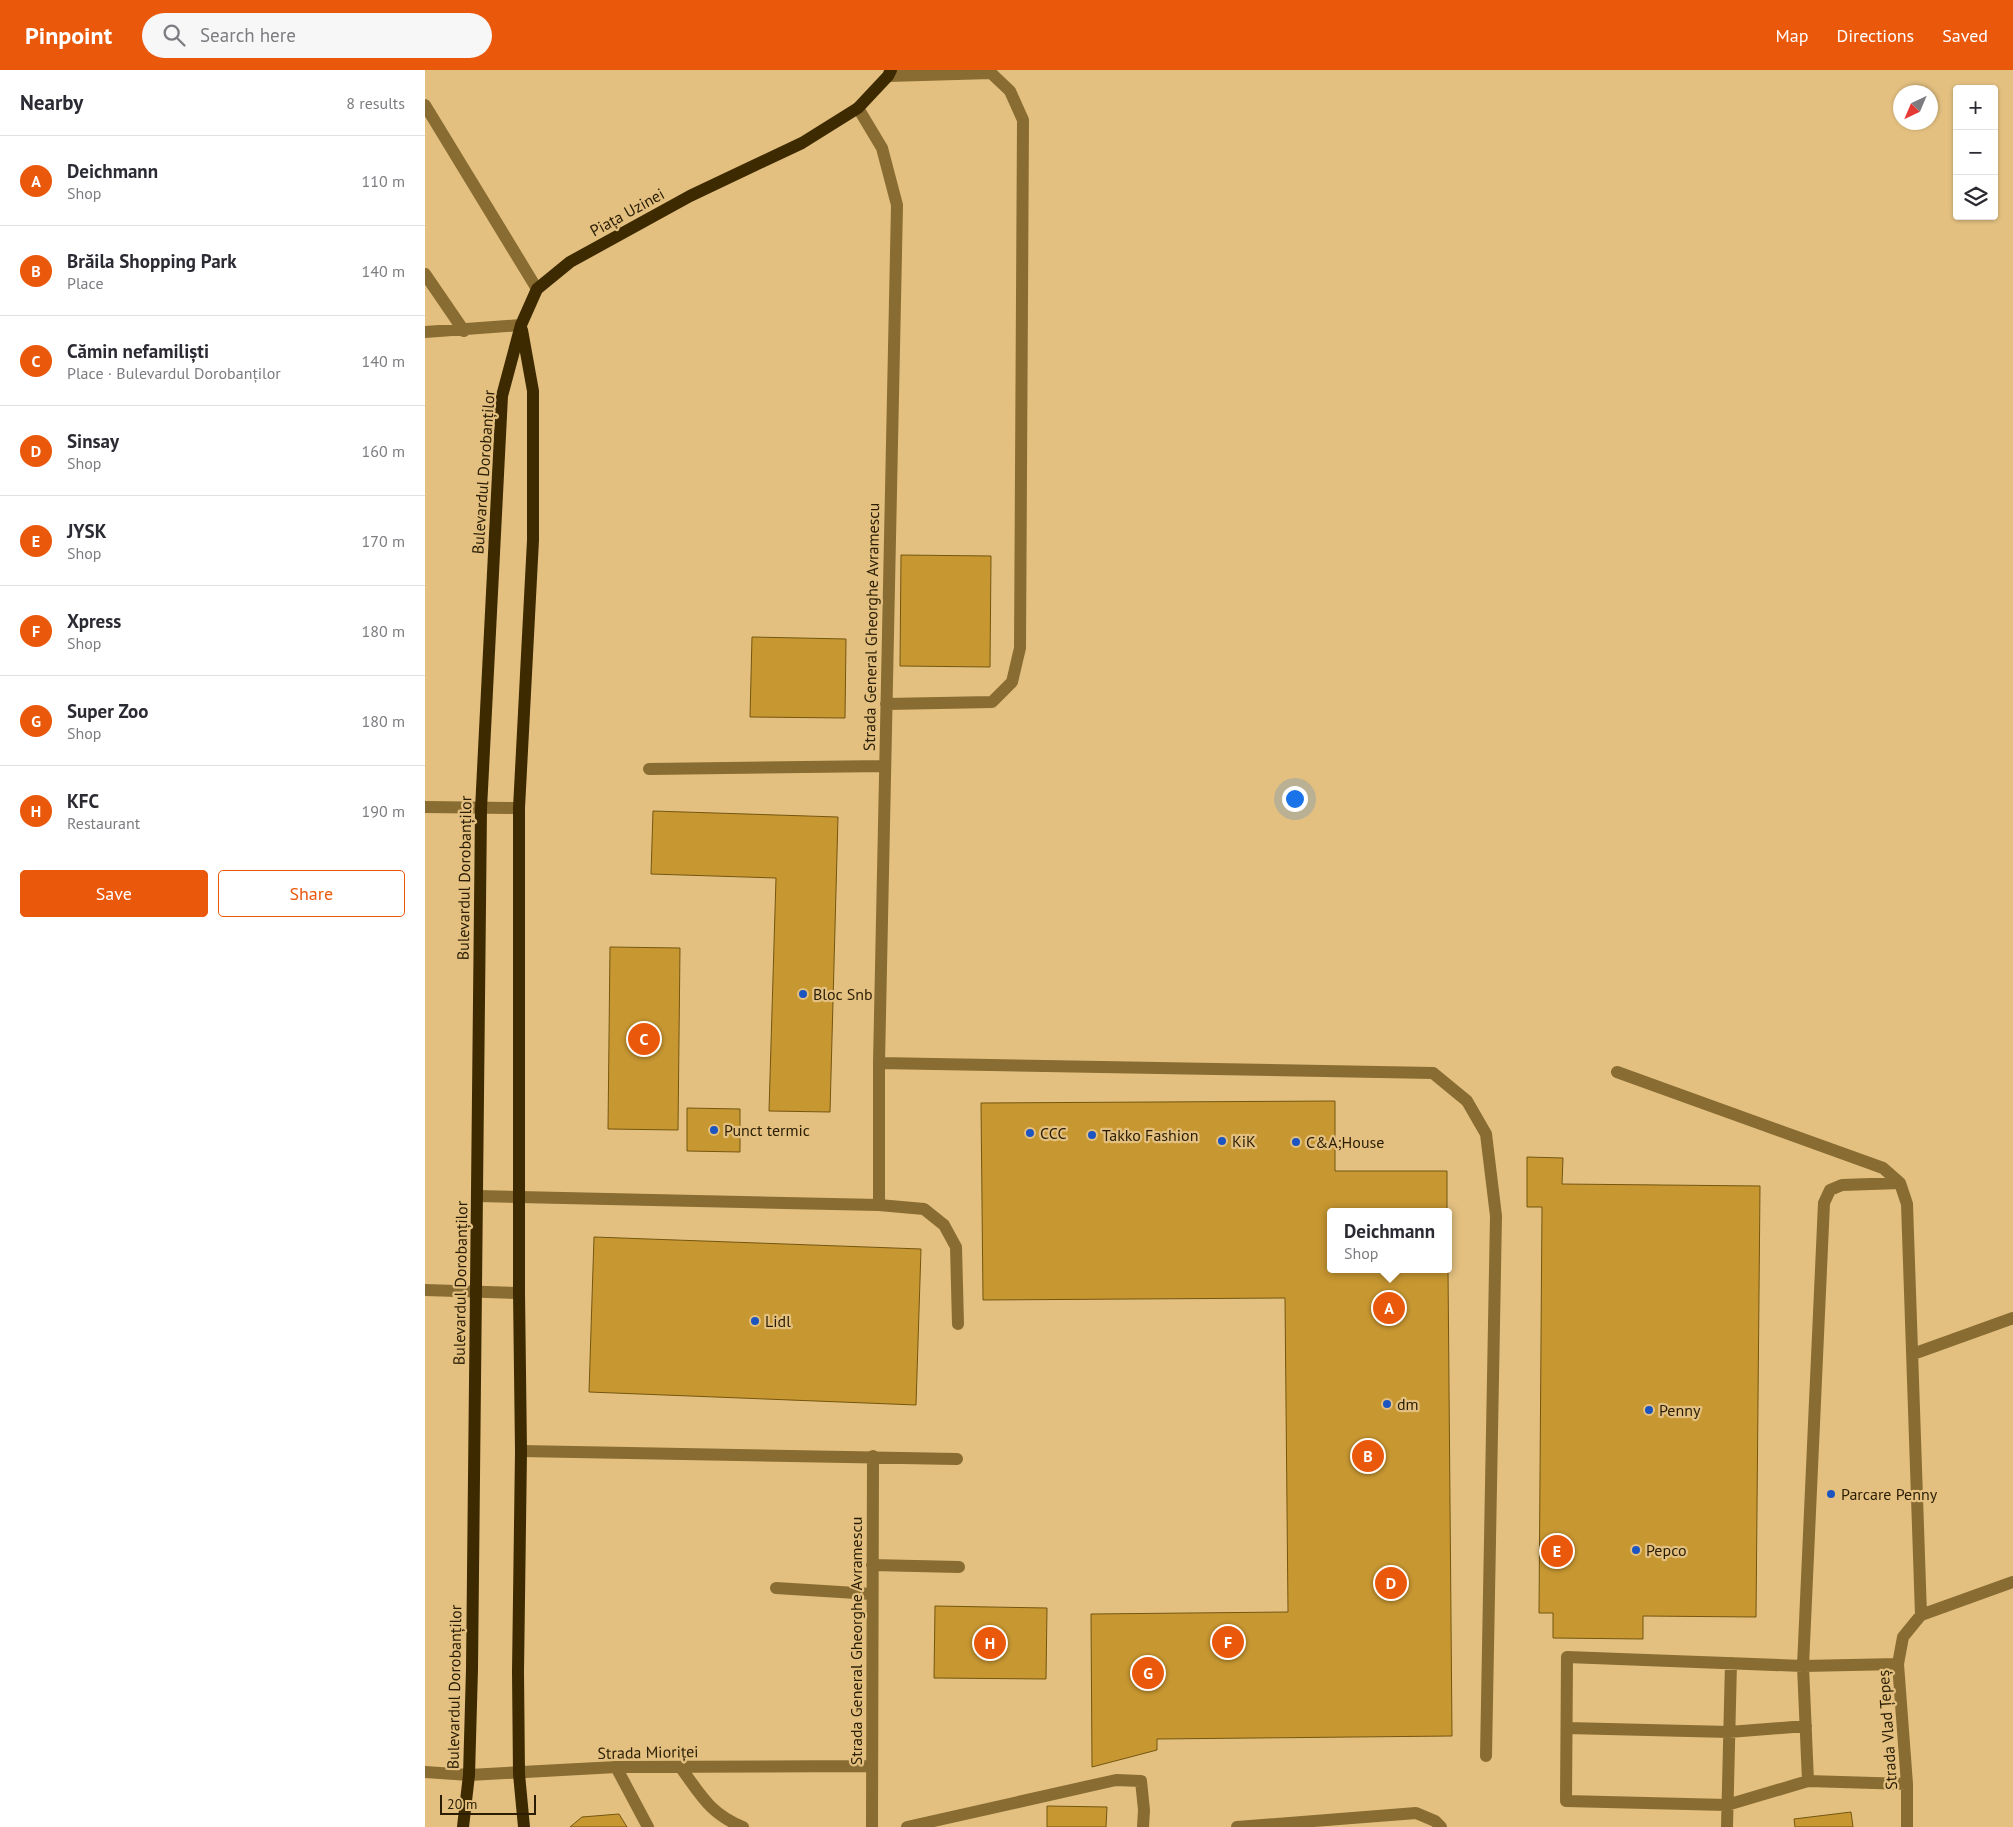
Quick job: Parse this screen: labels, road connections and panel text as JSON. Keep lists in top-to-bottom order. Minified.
{"streets":{"main road":["Piața Uzinei","Bulevardul Dorobanților"],"street":["Strada General Gheorghe Avramescu","Strada Vlad Țepeș","Strada Mioriței"]},"crossings":[["Piața Uzinei","Bulevardul Dorobanților"],["Piața Uzinei","Strada General Gheorghe Avramescu"],["Bulevardul Dorobanților","Strada Mioriței"],["Strada General Gheorghe Avramescu","Strada Mioriței"]],"places":["Bloc Snb","Punct termic","CCC","Takko Fashion","KiK","C&A;House","Lidl","dm","Penny","Parcare Penny","Pepco"],"scale_bar":"20 m","north":"bottom left","page":{"header":"Pinpoint","search":"Search here","nav":["Map","Directions","Saved"],"heading":["Nearby","8 results"],"map_buttons":["+","−"],"list":[{"mark":"A","name":"Deichmann","note":"Shop","value":"110 m"},{"mark":"B","name":"Brăila Shopping Park","note":"Place","value":"140 m"},{"mark":"C","name":"Cămin nefamiliști","note":"Place · Bulevardul Dorobanților","value":"140 m"},{"mark":"D","name":"Sinsay","note":"Shop","value":"160 m"},{"mark":"E","name":"JYSK","note":"Shop","value":"170 m"},{"mark":"F","name":"Xpress","note":"Shop","value":"180 m"},{"mark":"G","name":"Super Zoo","note":"Shop","value":"180 m"},{"mark":"H","name":"KFC","note":"Restaurant","value":"190 m"}],"buttons":["Save","Share"],"pins":["C","A","B","E","D","F","H","G"],"popup":["Deichmann","Shop"],"scale":"20 m"}}
